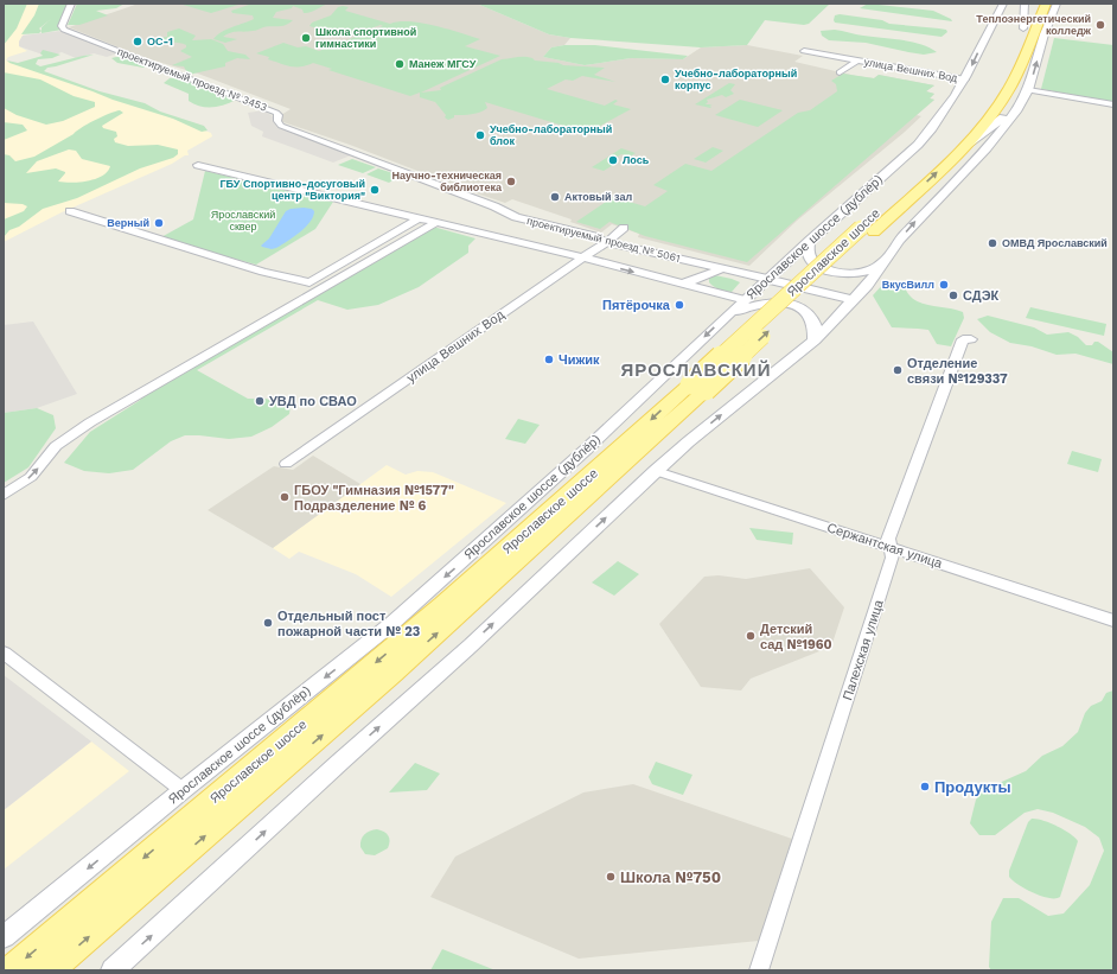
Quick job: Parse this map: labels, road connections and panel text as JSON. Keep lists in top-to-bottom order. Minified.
{"streets":{"main road":["Ярославское шоссе"],"street":["улица Вешних Вод","проектируемый проезд № 3453","Ярославское шоссе (дублёр)","проектируемый проезд № 5061","Сержантская улица","Палехская улица"]},"crossings":[["улица Вешних Вод","Ярославское шоссе (дублёр)"],["улица Вешних Вод","проектируемый проезд № 5061"],["проектируемый проезд № 3453","проектируемый проезд № 5061"],["Ярославское шоссе (дублёр)","проектируемый проезд № 5061"],["Сержантская улица","Палехская улица"]],"districts":["ЯРОСЛАВСКИЙ"],"parks":["Ярославский сквер"],"places":["Теплоэнергетический колледж","Школа спортивной гимнастики","ОС-1","Манеж МГСУ","Учебно-лабораторный корпус","Учебно-лабораторный блок","Лось","Научно-техническая библиотека","ГБУ Спортивно-досуговый центр \"Виктория\"","Актовый зал","Верный","ОМВД Ярославский","ВкусВилл","СДЭК","Пятёрочка","Чижик","Отделение связи №129337","УВД по СВАО","ГБОУ \"Гимназия №1577\" Подразделение № 6","Отдельный пост пожарной части № 23","Детский сад №1960","Продукты","Школа №750"]}
